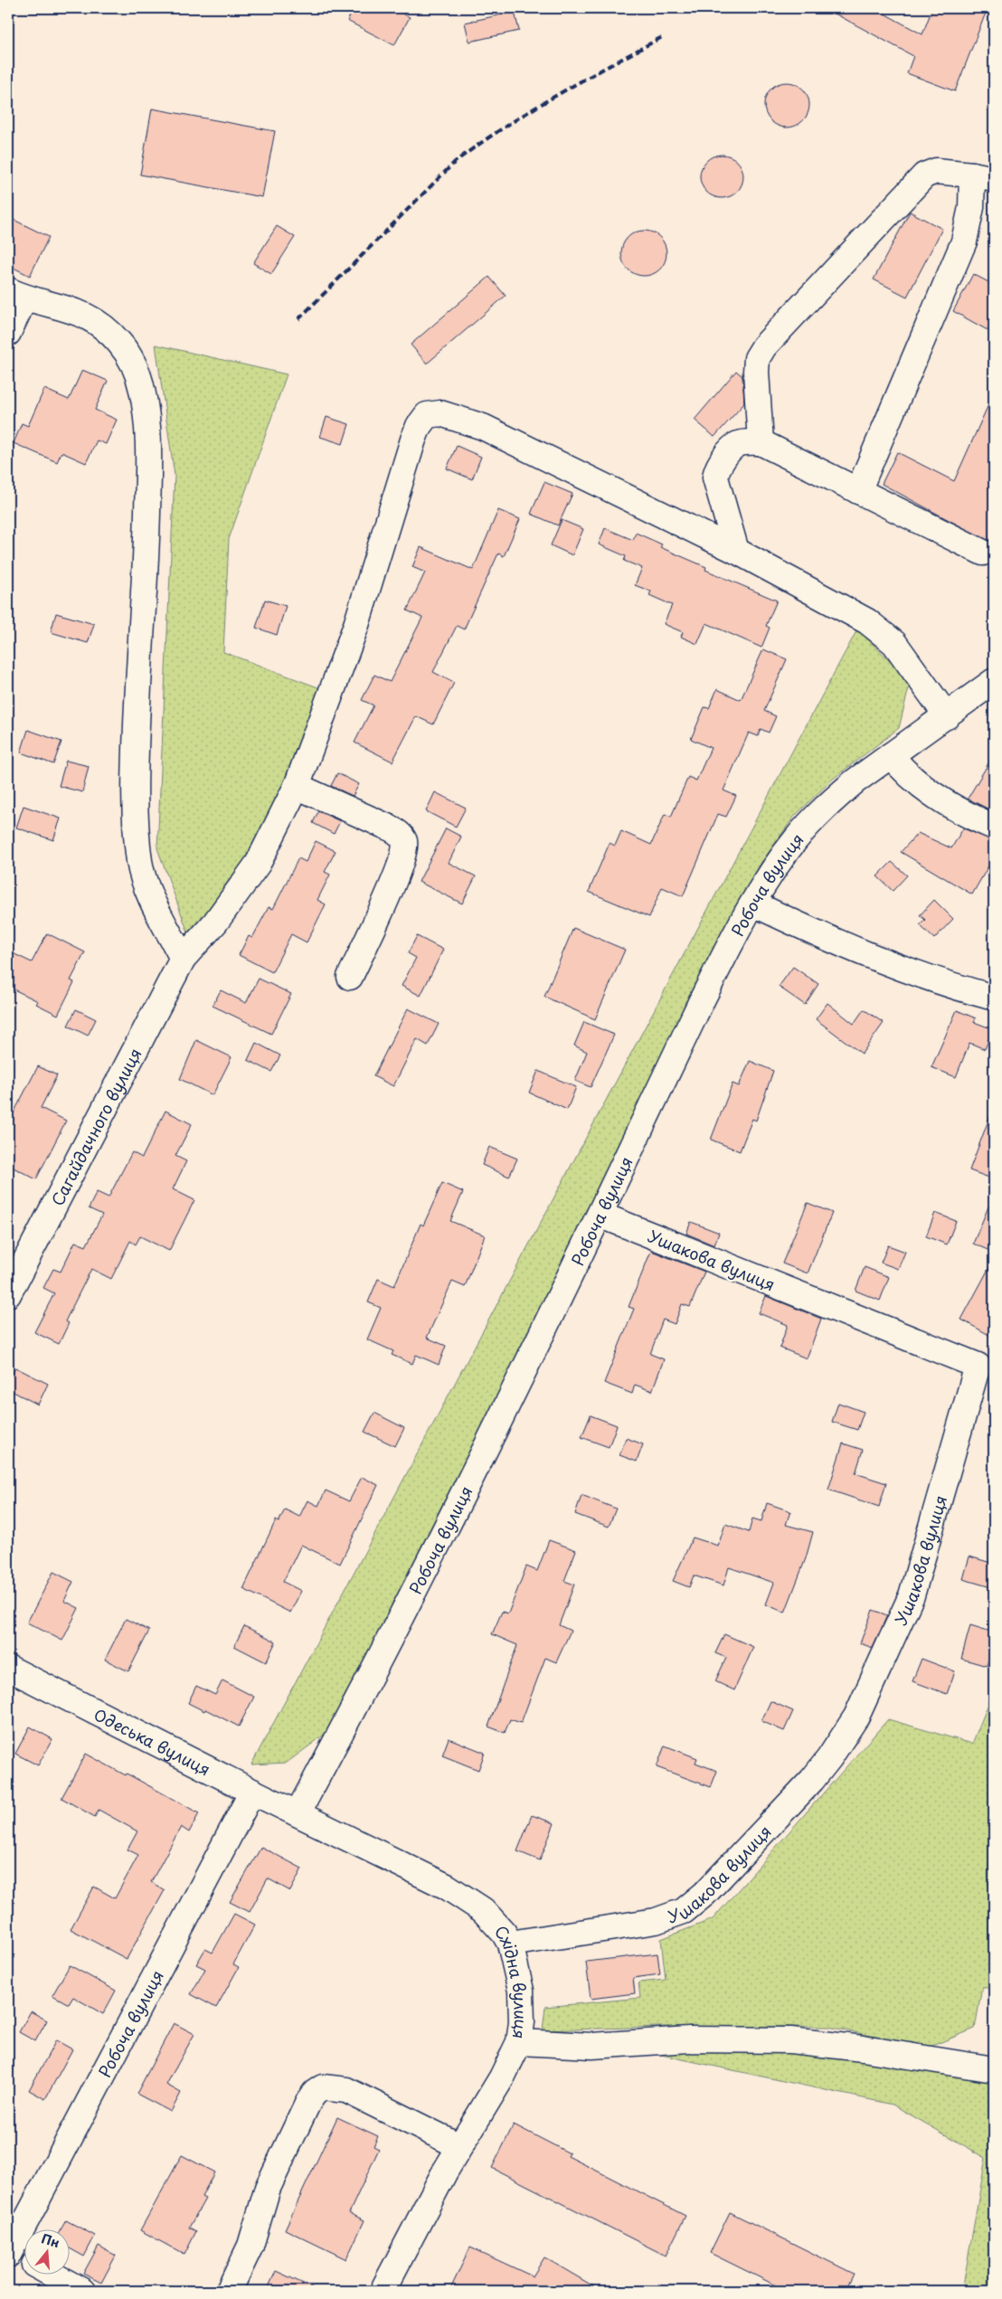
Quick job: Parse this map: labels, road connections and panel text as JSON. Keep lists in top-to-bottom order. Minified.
{"streets":{"street":["Робоча вулиця","Сагайдачного вулиця","Ушакова вулиця","Одеська вулиця","Східна вулиця"]},"crossings":[["Робоча вулиця","Ушакова вулиця"],["Робоча вулиця","Одеська вулиця"],["Робоча вулиця","Східна вулиця"],["Ушакова вулиця","Східна вулиця"],["Одеська вулиця","Східна вулиця"]],"north":"top"}
